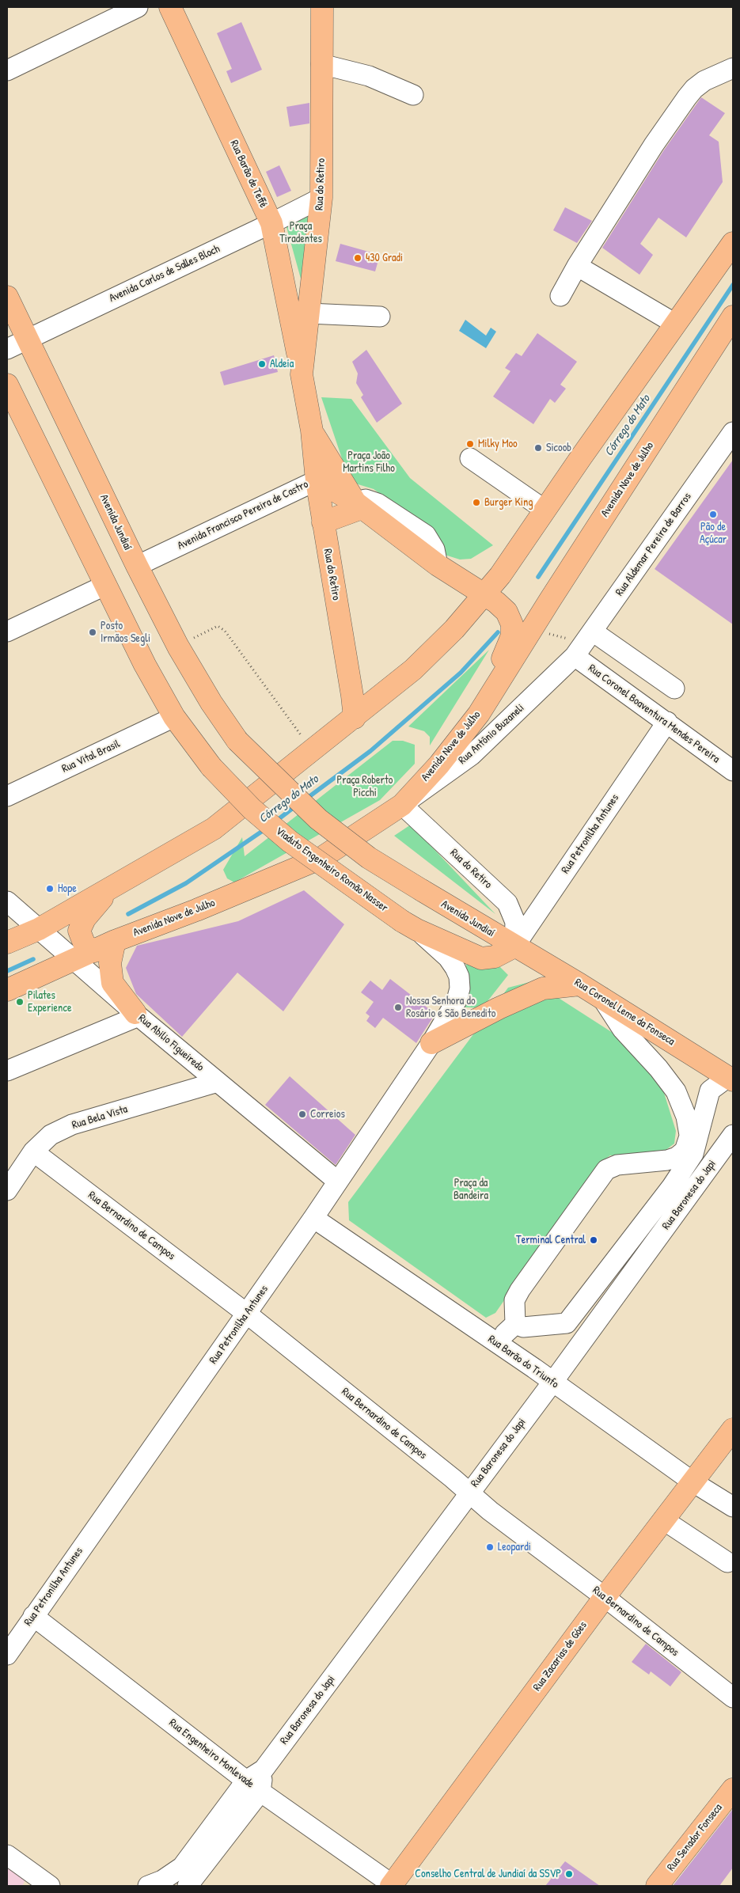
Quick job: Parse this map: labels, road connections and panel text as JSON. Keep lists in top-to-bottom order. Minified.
{"streets":{"main road":["Rua Barão de Teffé","Rua do Retiro","Avenida Nove de Julho","Avenida Francisco Pereira de Castro","Avenida Jundiaí","Viaduto Engenheiro Romão Nasser","Rua Coronel Leme da Fonseca","Rua Zacarias de Góes","Rua Senador Fonseca"],"street":["Avenida Carlos de Salles Bloch","Rua Aldemar Pereira de Barros","Rua Coronel Boaventura Mendes Pereira","Rua Antônio Buzaneli","Rua Vital Brasil","Rua Petronilha Antunes","Rua Abilio Figueiredo","Rua Bela Vista","Rua Baronesa do Japi","Rua Bernardino de Campos","Rua Barão do Triunfo","Rua Engenheiro Monlevade"]},"crossings":[["Rua Barão de Teffé","Rua do Retiro"],["Rua Barão de Teffé","Avenida Carlos de Salles Bloch"],["Rua do Retiro","Avenida Carlos de Salles Bloch"],["Rua do Retiro","Avenida Nove de Julho"],["Rua do Retiro","Avenida Francisco Pereira de Castro"],["Rua do Retiro","Avenida Jundiaí"],["Rua do Retiro","Rua Antônio Buzaneli"],["Rua do Retiro","Rua Petronilha Antunes"],["Rua do Retiro","Viaduto Engenheiro Romão Nasser"],["Rua do Retiro","Rua Coronel Leme da Fonseca"],["Avenida Carlos de Salles Bloch","Avenida Jundiaí"],["Avenida Nove de Julho","Avenida Francisco Pereira de Castro"],["Avenida Nove de Julho","Rua Antônio Buzaneli"],["Avenida Nove de Julho","Rua Abilio Figueiredo"],["Avenida Francisco Pereira de Castro","Avenida Jundiaí"],["Avenida Jundiaí","Rua Petronilha Antunes"],["Avenida Jundiaí","Viaduto Engenheiro Romão Nasser"],["Avenida Jundiaí","Rua Coronel Leme da Fonseca"],["Rua Aldemar Pereira de Barros","Rua Coronel Boaventura Mendes Pereira"],["Rua Aldemar Pereira de Barros","Rua Antônio Buzaneli"],["Rua Coronel Boaventura Mendes Pereira","Rua Antônio Buzaneli"],["Rua Coronel Boaventura Mendes Pereira","Rua Petronilha Antunes"],["Rua Vital Brasil","Viaduto Engenheiro Romão Nasser"],["Rua Petronilha Antunes","Viaduto Engenheiro Romão Nasser"],["Rua Petronilha Antunes","Rua Coronel Leme da Fonseca"],["Rua Petronilha Antunes","Rua Abilio Figueiredo"],["Rua Petronilha Antunes","Rua Bernardino de Campos"],["Rua Petronilha Antunes","Rua Barão do Triunfo"],["Rua Petronilha Antunes","Rua Engenheiro Monlevade"],["Viaduto Engenheiro Romão Nasser","Rua Coronel Leme da Fonseca"],["Rua Abilio Figueiredo","Rua Bela Vista"],["Rua Bela Vista","Rua Bernardino de Campos"],["Rua Baronesa do Japi","Rua Bernardino de Campos"],["Rua Baronesa do Japi","Rua Barão do Triunfo"],["Rua Baronesa do Japi","Rua Engenheiro Monlevade"],["Rua Bernardino de Campos","Rua Zacarias de Góes"],["Rua Barão do Triunfo","Rua Zacarias de Góes"],["Rua Zacarias de Góes","Rua Engenheiro Monlevade"]],"water":["Córrego do Mato"],"parks":["Praça Tiradentes","Praça João Martins Filho","Praça Roberto Picchi","Praça da Bandeira"],"places":["430 Gradi","Aldeia","Milky Moo","Sicoob","Burger King","Pão de Açúcar","Posto Irmãos Segli","Hope","Pilates Experience","Nossa Senhora do Rosário e São Benedito","Correios","Terminal Central","Leopardi","Conselho Central de Jundiaí da SSVP"]}
